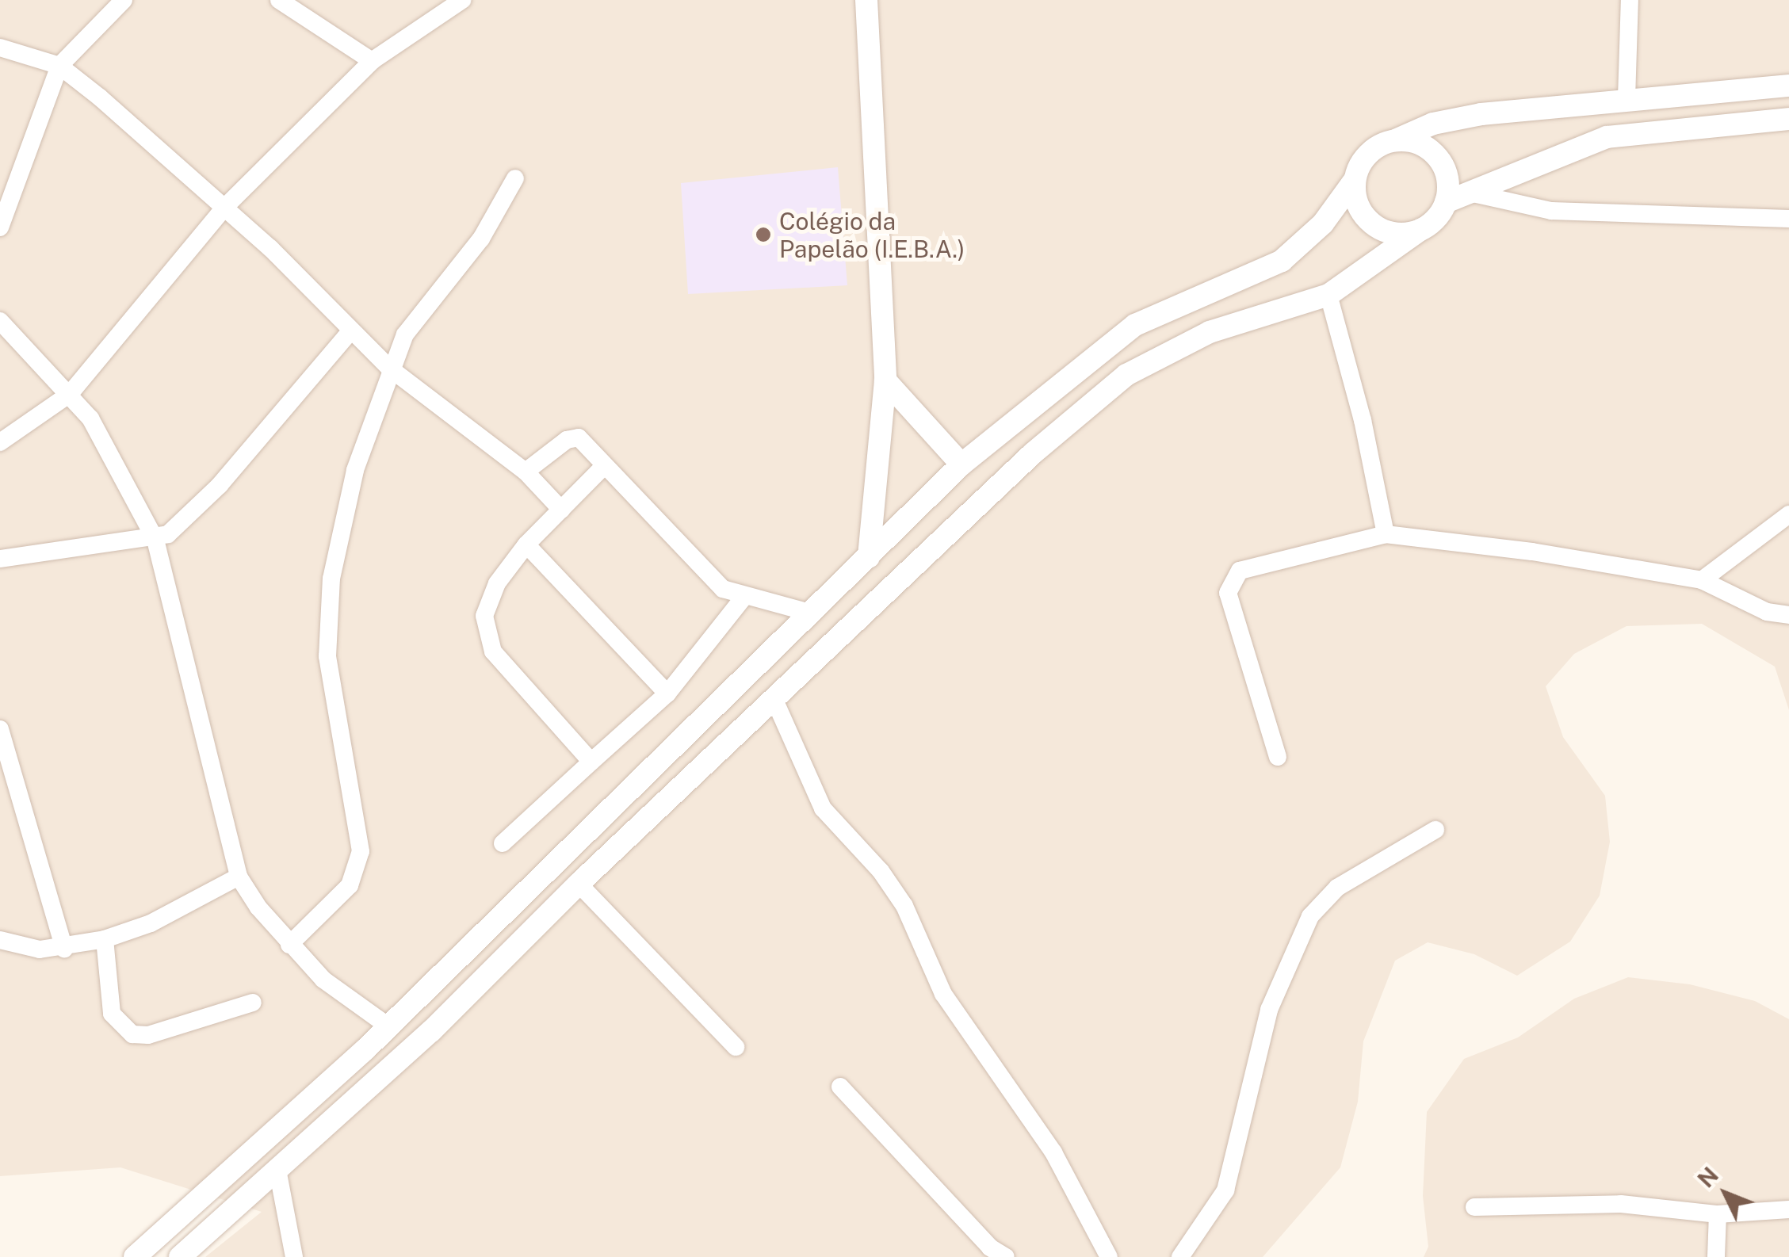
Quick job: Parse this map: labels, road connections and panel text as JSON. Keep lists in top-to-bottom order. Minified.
{"places":["Colégio da Papelão (I.E.B.A.)"],"north":"top left"}
